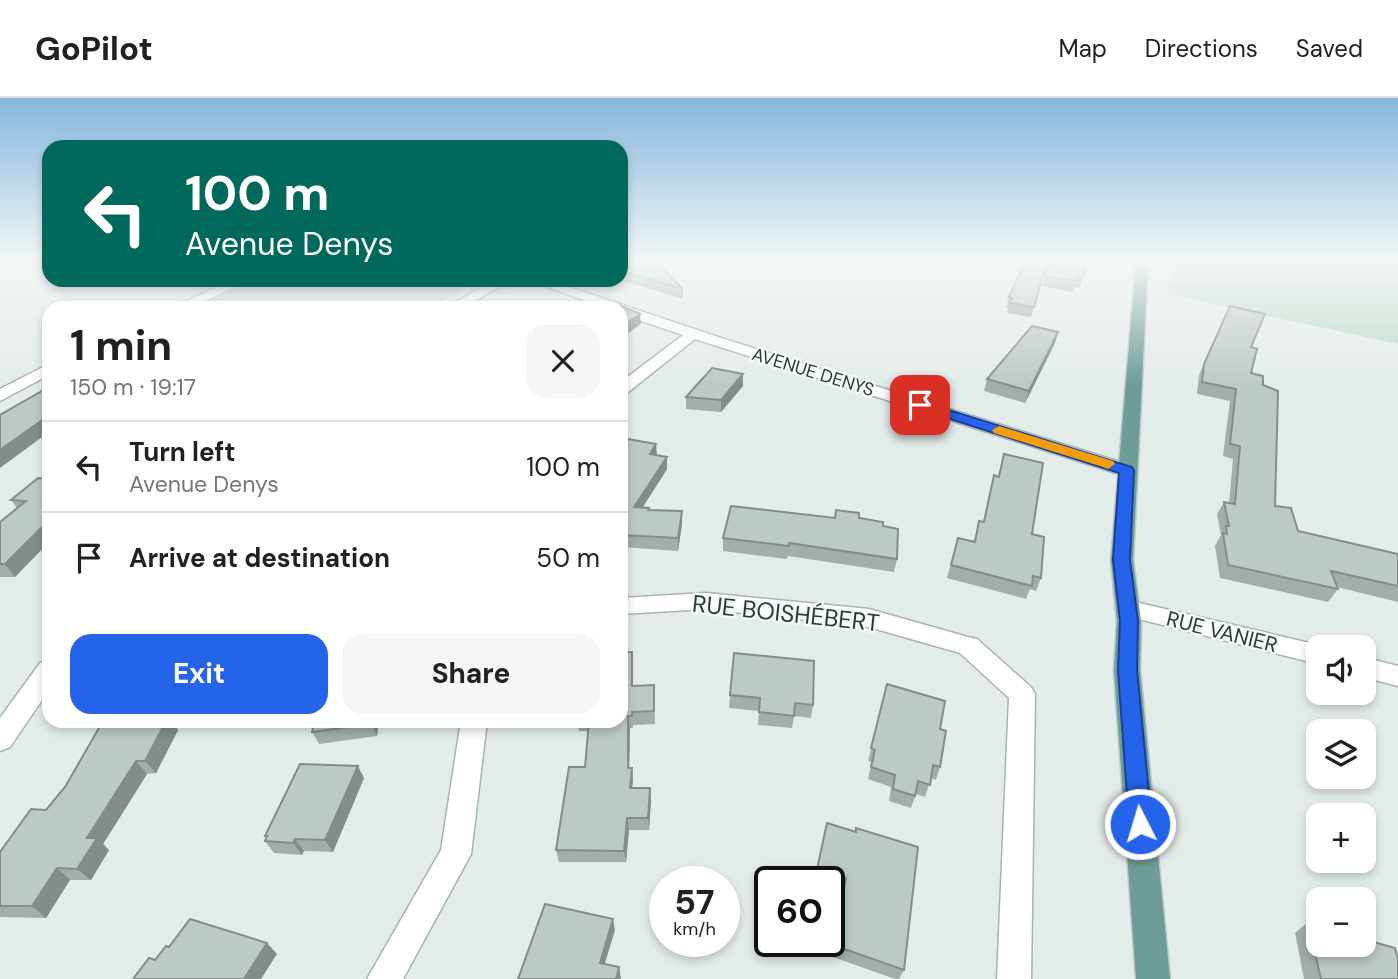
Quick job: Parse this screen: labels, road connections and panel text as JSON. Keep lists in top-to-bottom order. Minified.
{"streets":{"street":["AVENUE DENYS","RUE BOISHÉBERT","RUE VANIER"]},"page":{"header":"GoPilot","nav":["Map","Directions","Saved"],"turn":["100 m","Avenue Denys"],"heading":["1 min","150 m · 19:17"],"list":[{"name":"Turn left","note":"Avenue Denys","value":"100 m"},{"name":"Arrive at destination","value":"50 m"}],"buttons":["Exit","Share"],"map_buttons":["+","−"],"speed":"57 km/h","limit":"60"}}
